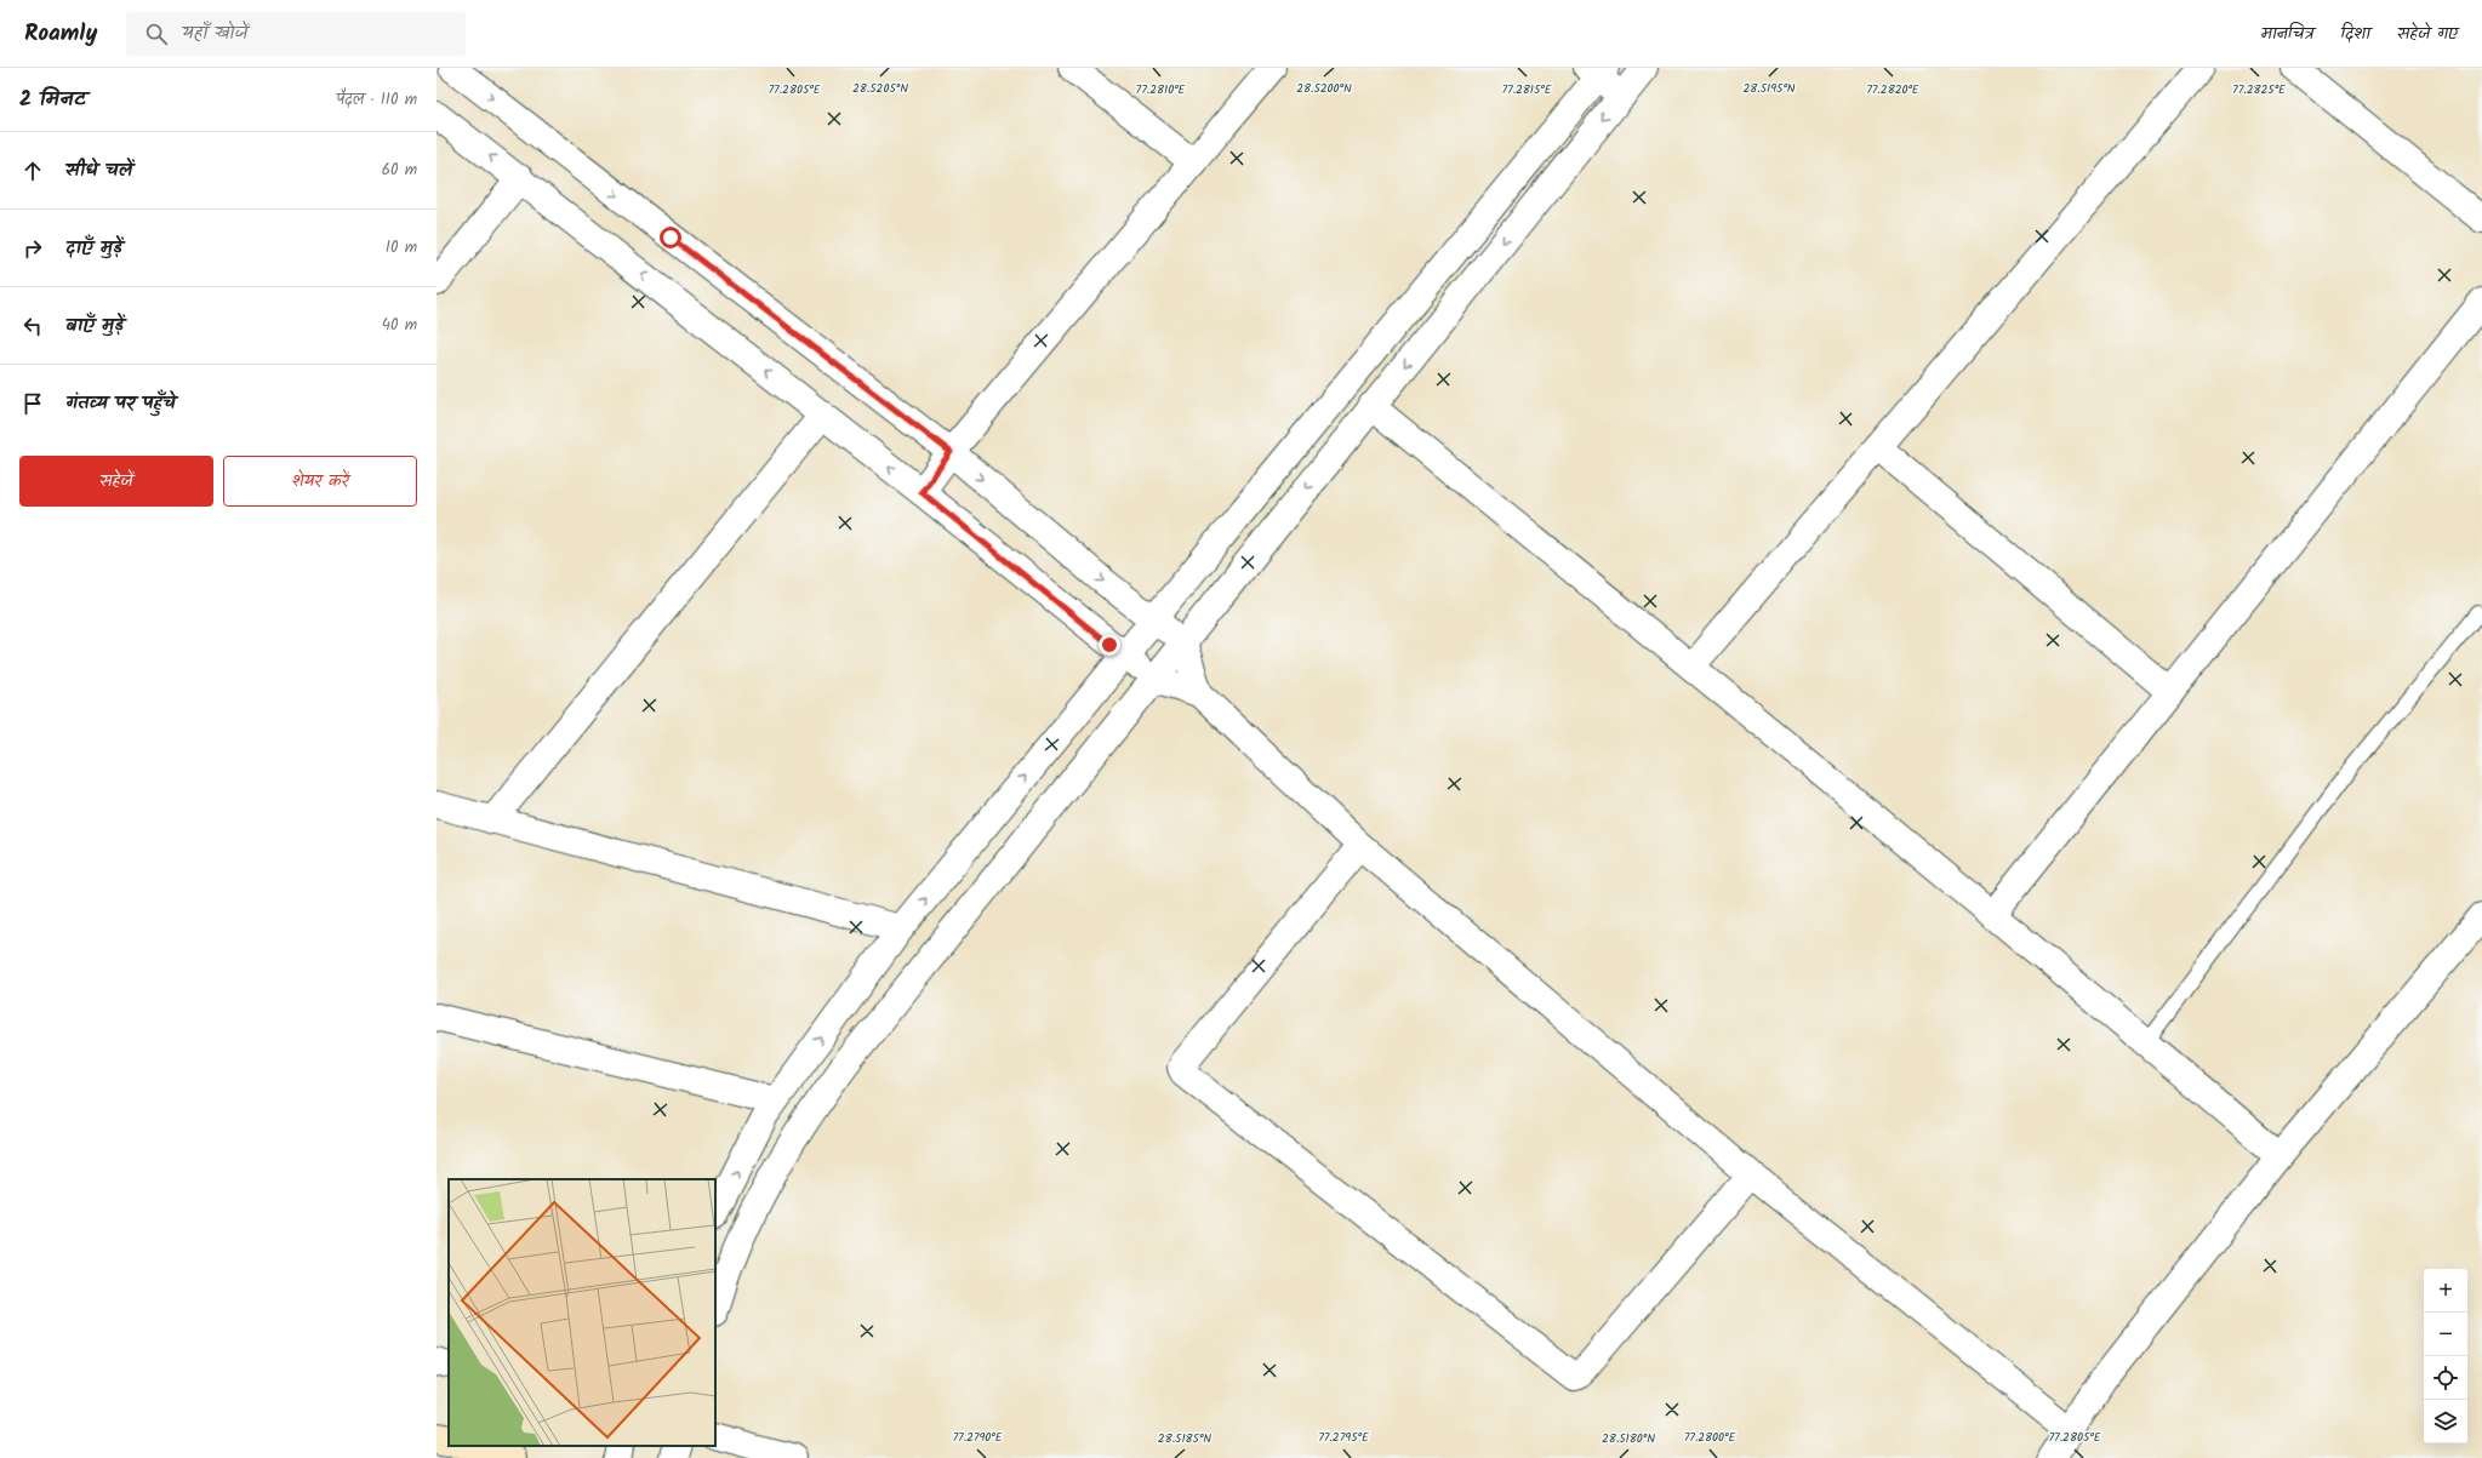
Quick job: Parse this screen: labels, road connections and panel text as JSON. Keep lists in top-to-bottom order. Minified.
{"page":{"header":"Roamly","search":"यहाँ खोजें","nav":["मानचित्र","दिशा","सहेजे गए"],"heading":["2 मिनट","पैदल · 110 m"],"list":[["सीधे चलें","60 m"],["दाएँ मुड़ें","10 m"],["बाएँ मुड़ें","40 m"],"गंतव्य पर पहुँचे"],"buttons":["सहेजें","शेयर करें"],"map_buttons":["+","−"]},"coordinates":["28.5195°N","28.5205°N","28.5200°N","77.2805°E","77.2810°E","77.2815°E","77.2820°E","77.2825°E","77.2790°E","77.2795°E","77.2800°E","28.5185°N","28.5180°N"]}
